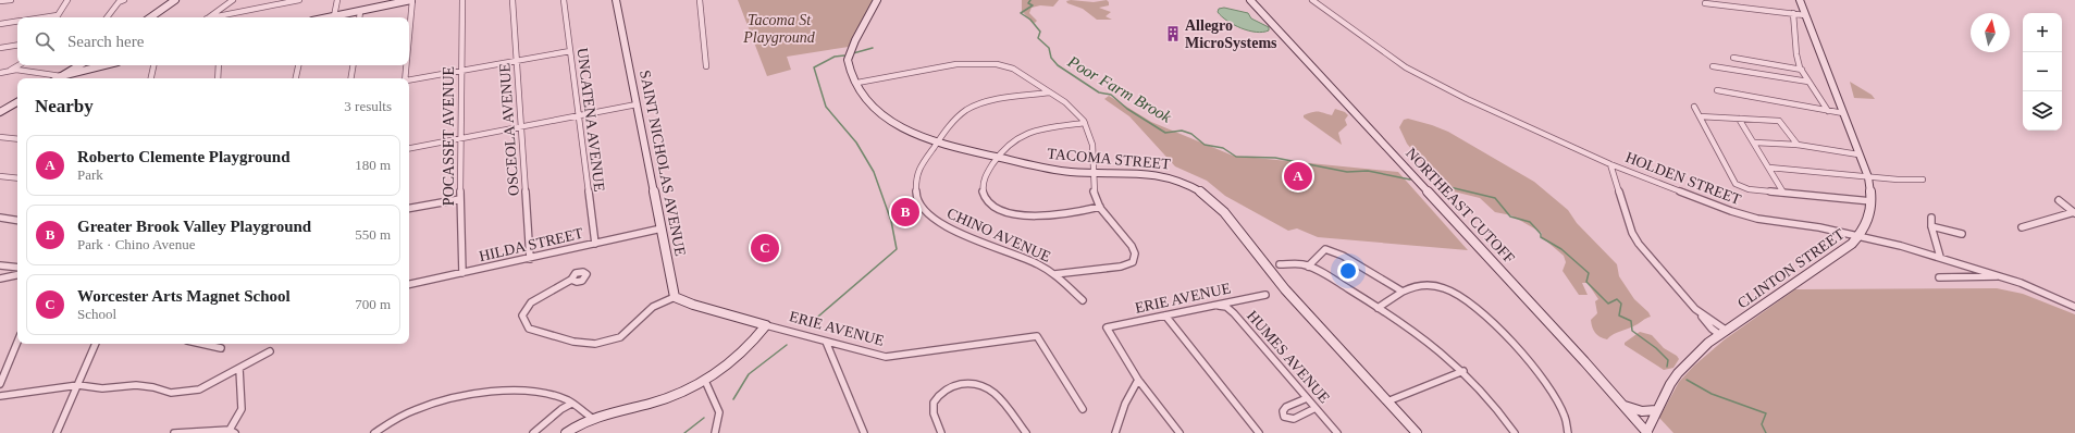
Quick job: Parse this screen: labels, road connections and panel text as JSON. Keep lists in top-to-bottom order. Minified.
{"streets":{"street":["UNCATENA AVENUE","OSCEOLA AVENUE","POCASSET AVENUE","TACOMA STREET","SAINT NICHOLAS AVENUE","HOLDEN STREET","NORTHEAST CUTOFF","CHINO AVENUE","HILDA STREET","CLINTON STREET","ERIE AVENUE","HUMES AVENUE"]},"crossings":[["UNCATENA AVENUE","HILDA STREET"],["OSCEOLA AVENUE","HILDA STREET"],["POCASSET AVENUE","HILDA STREET"],["TACOMA STREET","CHINO AVENUE"],["SAINT NICHOLAS AVENUE","HILDA STREET"],["SAINT NICHOLAS AVENUE","ERIE AVENUE"],["HOLDEN STREET","CLINTON STREET"],["NORTHEAST CUTOFF","CLINTON STREET"],["ERIE AVENUE","HUMES AVENUE"]],"water":["Poor Farm Brook"],"parks":["Tacoma St Playground"],"places":{"building":["Allegro MicroSystems"]},"north":"top","page":{"map_buttons":["+","−"],"search":"Search here","heading":["Nearby","3 results"],"list":[{"mark":"A","name":"Roberto Clemente Playground","note":"Park","value":"180 m"},{"mark":"B","name":"Greater Brook Valley Playground","note":"Park · Chino Avenue","value":"550 m"},{"mark":"C","name":"Worcester Arts Magnet School","note":"School","value":"700 m"}],"pins":["A","B","C"]}}
